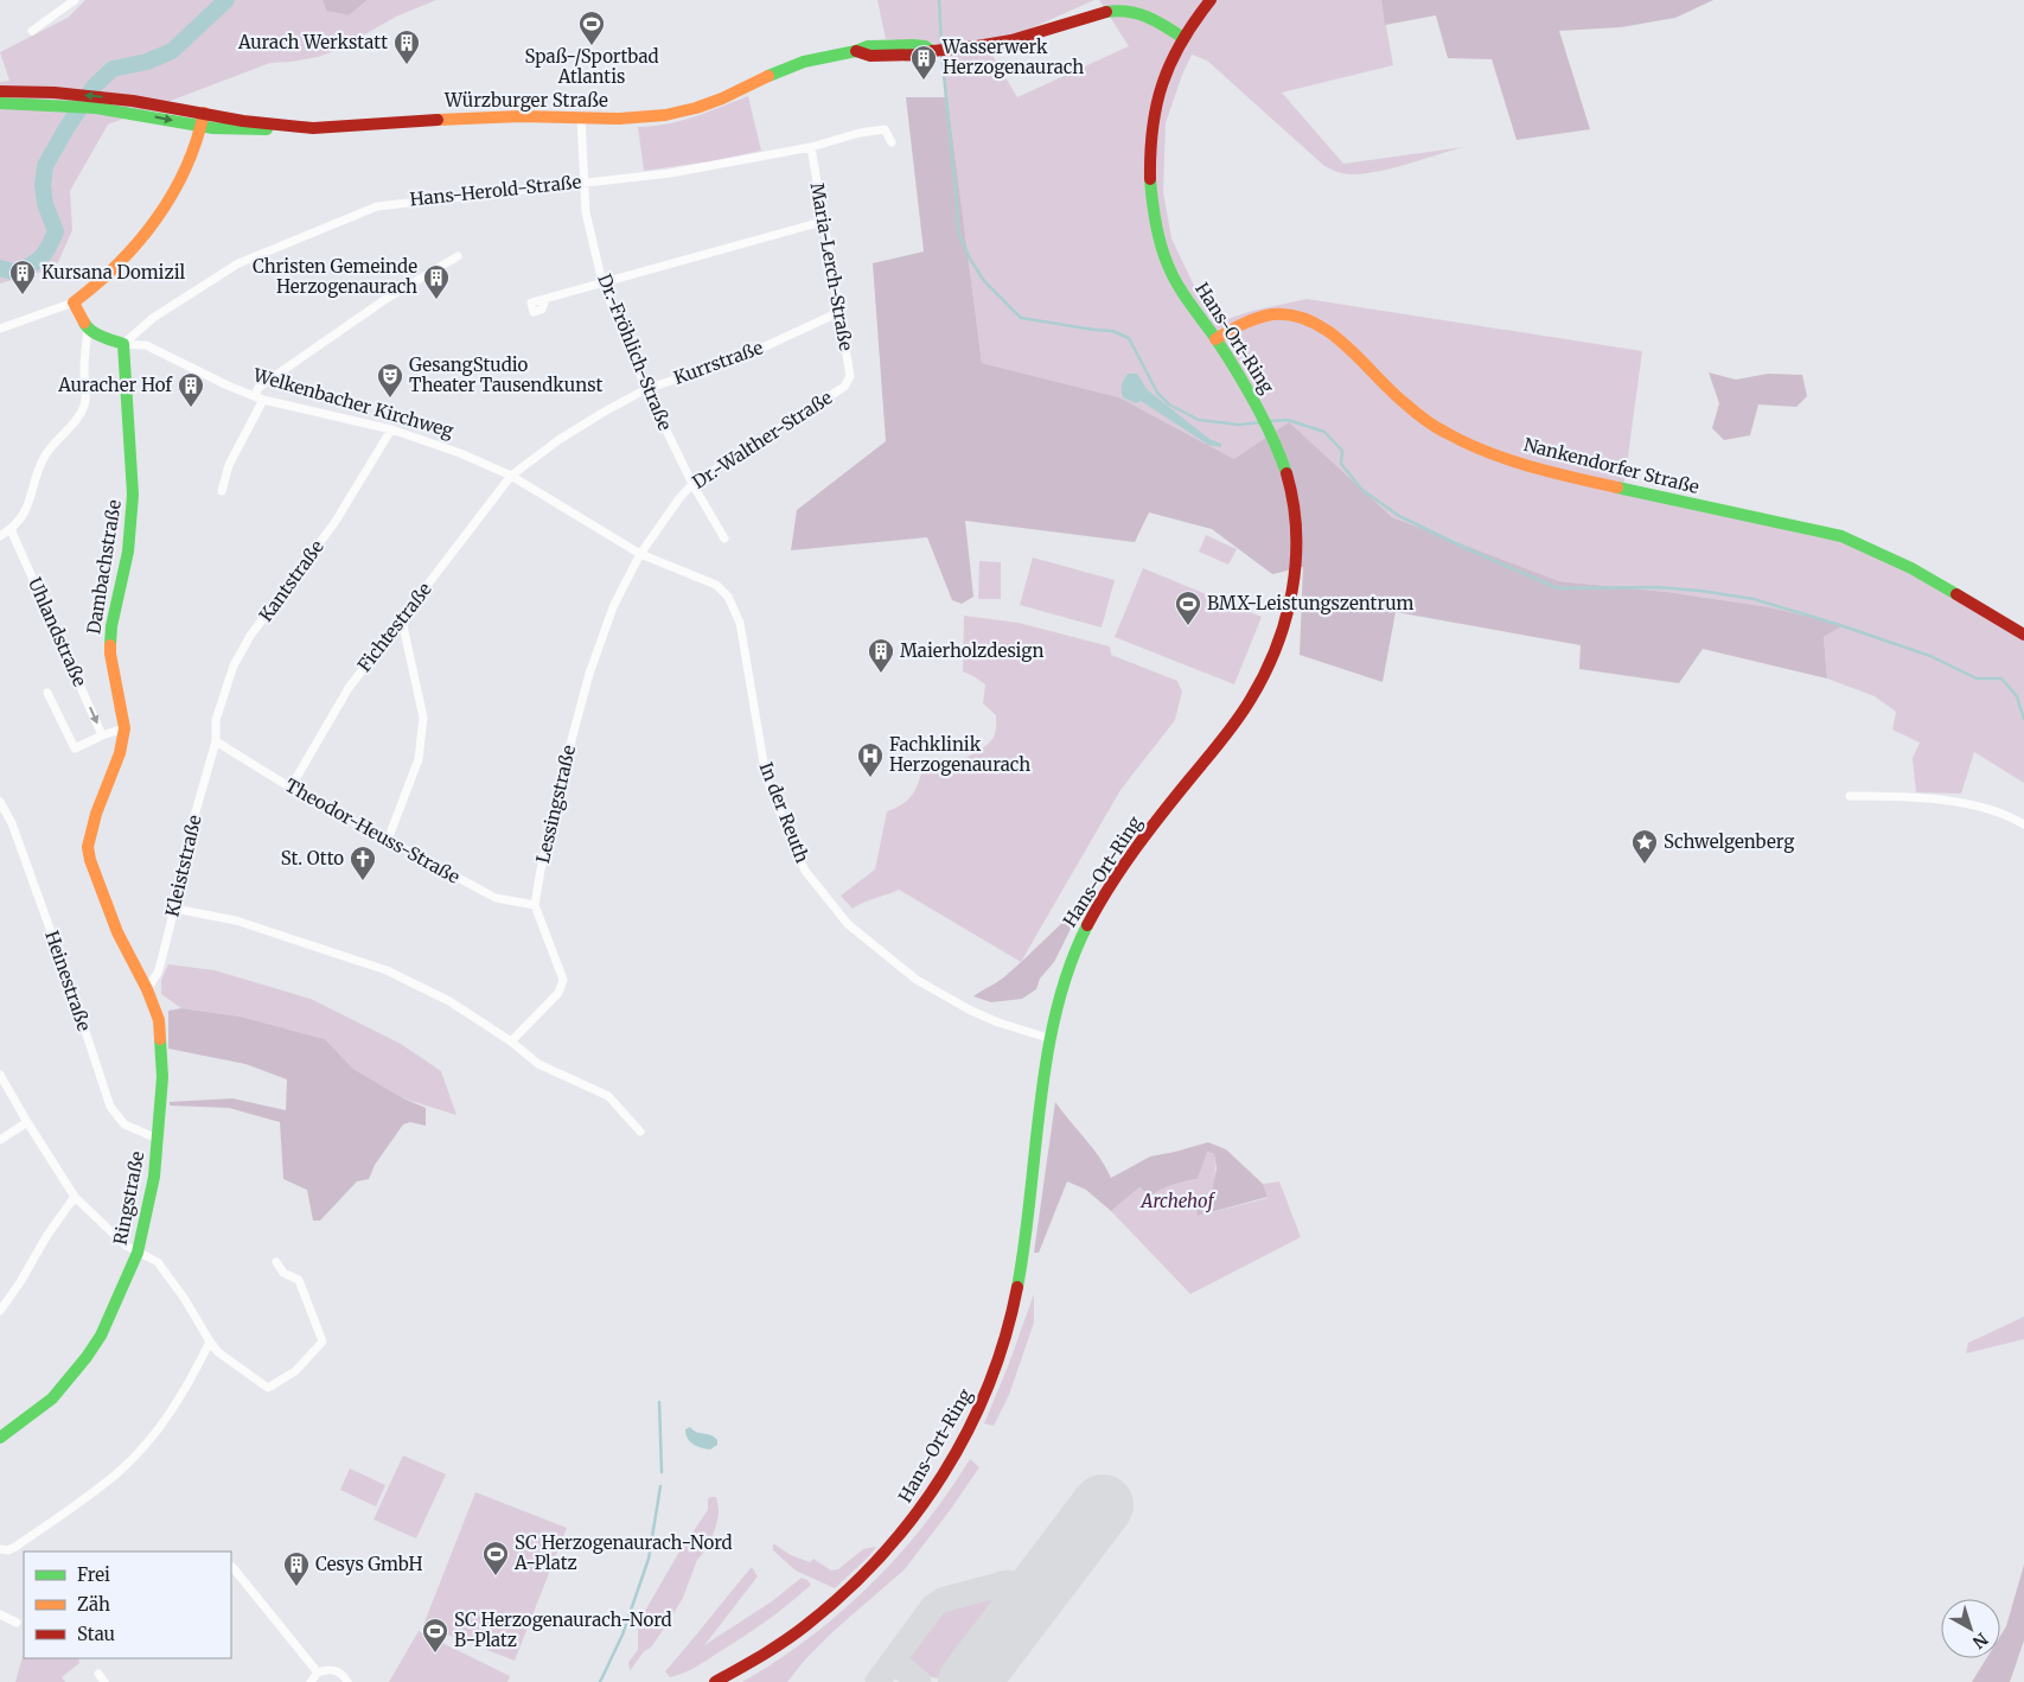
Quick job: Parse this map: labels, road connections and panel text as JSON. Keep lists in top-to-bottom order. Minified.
{"streets":{"street":["Würzburger Straße","Hans-Herold-Straße","Maria-Lerch-Straße","Hans-Ort-Ring","Dr.-Fröhlich-Straße","Kurrstraße","Welkenbacher Kirchweg","Dr.-Walther-Straße","Nankendorfer Straße","Dambachstraße","Kantstraße","Fichtestraße","Uhlandstraße","Lessingstraße","In der Reuth","Theodor-Heuss-Straße","Kleiststraße","Heinestraße","Ringstraße"]},"crossings":[["Würzburger Straße","Hans-Ort-Ring"],["Würzburger Straße","Dr.-Fröhlich-Straße"],["Hans-Herold-Straße","Maria-Lerch-Straße"],["Hans-Herold-Straße","Dr.-Fröhlich-Straße"],["Hans-Herold-Straße","Welkenbacher Kirchweg"],["Hans-Herold-Straße","Dambachstraße"],["Maria-Lerch-Straße","Kurrstraße"],["Maria-Lerch-Straße","Dr.-Walther-Straße"],["Hans-Ort-Ring","Nankendorfer Straße"],["Hans-Ort-Ring","In der Reuth"],["Dr.-Fröhlich-Straße","Kurrstraße"],["Dr.-Fröhlich-Straße","Dr.-Walther-Straße"],["Kurrstraße","Welkenbacher Kirchweg"],["Kurrstraße","Fichtestraße"],["Welkenbacher Kirchweg","Dr.-Walther-Straße"],["Welkenbacher Kirchweg","Dambachstraße"],["Welkenbacher Kirchweg","Kantstraße"],["Welkenbacher Kirchweg","Fichtestraße"],["Welkenbacher Kirchweg","Lessingstraße"],["Welkenbacher Kirchweg","In der Reuth"],["Dr.-Walther-Straße","Lessingstraße"],["Dambachstraße","Uhlandstraße"],["Dambachstraße","Kleiststraße"],["Dambachstraße","Ringstraße"],["Kantstraße","Theodor-Heuss-Straße"],["Kantstraße","Kleiststraße"],["Fichtestraße","Theodor-Heuss-Straße"],["Lessingstraße","Theodor-Heuss-Straße"],["Theodor-Heuss-Straße","Kleiststraße"],["Kleiststraße","Ringstraße"],["Heinestraße","Ringstraße"]],"one_way":["Uhlandstraße"],"parks":["Archehof"],"places":{"sports":["Spaß-/Sportbad Atlantis","BMX-Leistungszentrum","SC Herzogenaurach-Nord A-Platz","SC Herzogenaurach-Nord B-Platz"],"building":["Aurach Werkstatt","Wasserwerk Herzogenaurach","Kursana Domizil","Christen Gemeinde Herzogenaurach","Auracher Hof","Maierholzdesign","Cesys GmbH"],"theatre":["GesangStudio Theater Tausendkunst"],"hospital":["Fachklinik Herzogenaurach"],"place":["Schwelgenberg"],"church":["St. Otto"]},"legend":["Frei","Zäh","Stau"],"north":"bottom right"}
